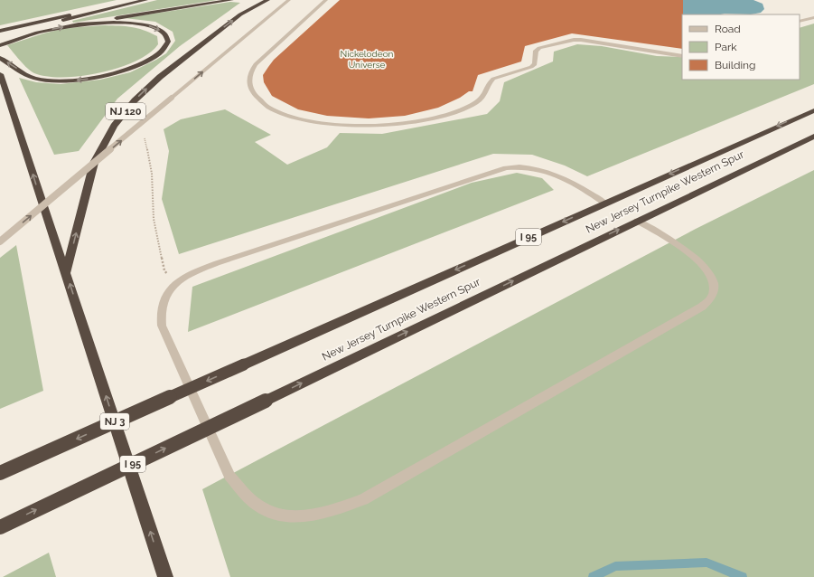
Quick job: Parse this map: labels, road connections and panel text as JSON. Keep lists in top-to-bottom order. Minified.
{"streets":{"highway":["NJ 120","New Jersey Turnpike Western Spur","I 95","NJ 3"]},"crossings":[["NJ 120","NJ 3"]],"parks":["Nickelodeon Universe"],"legend":["Road","Park","Building"]}
